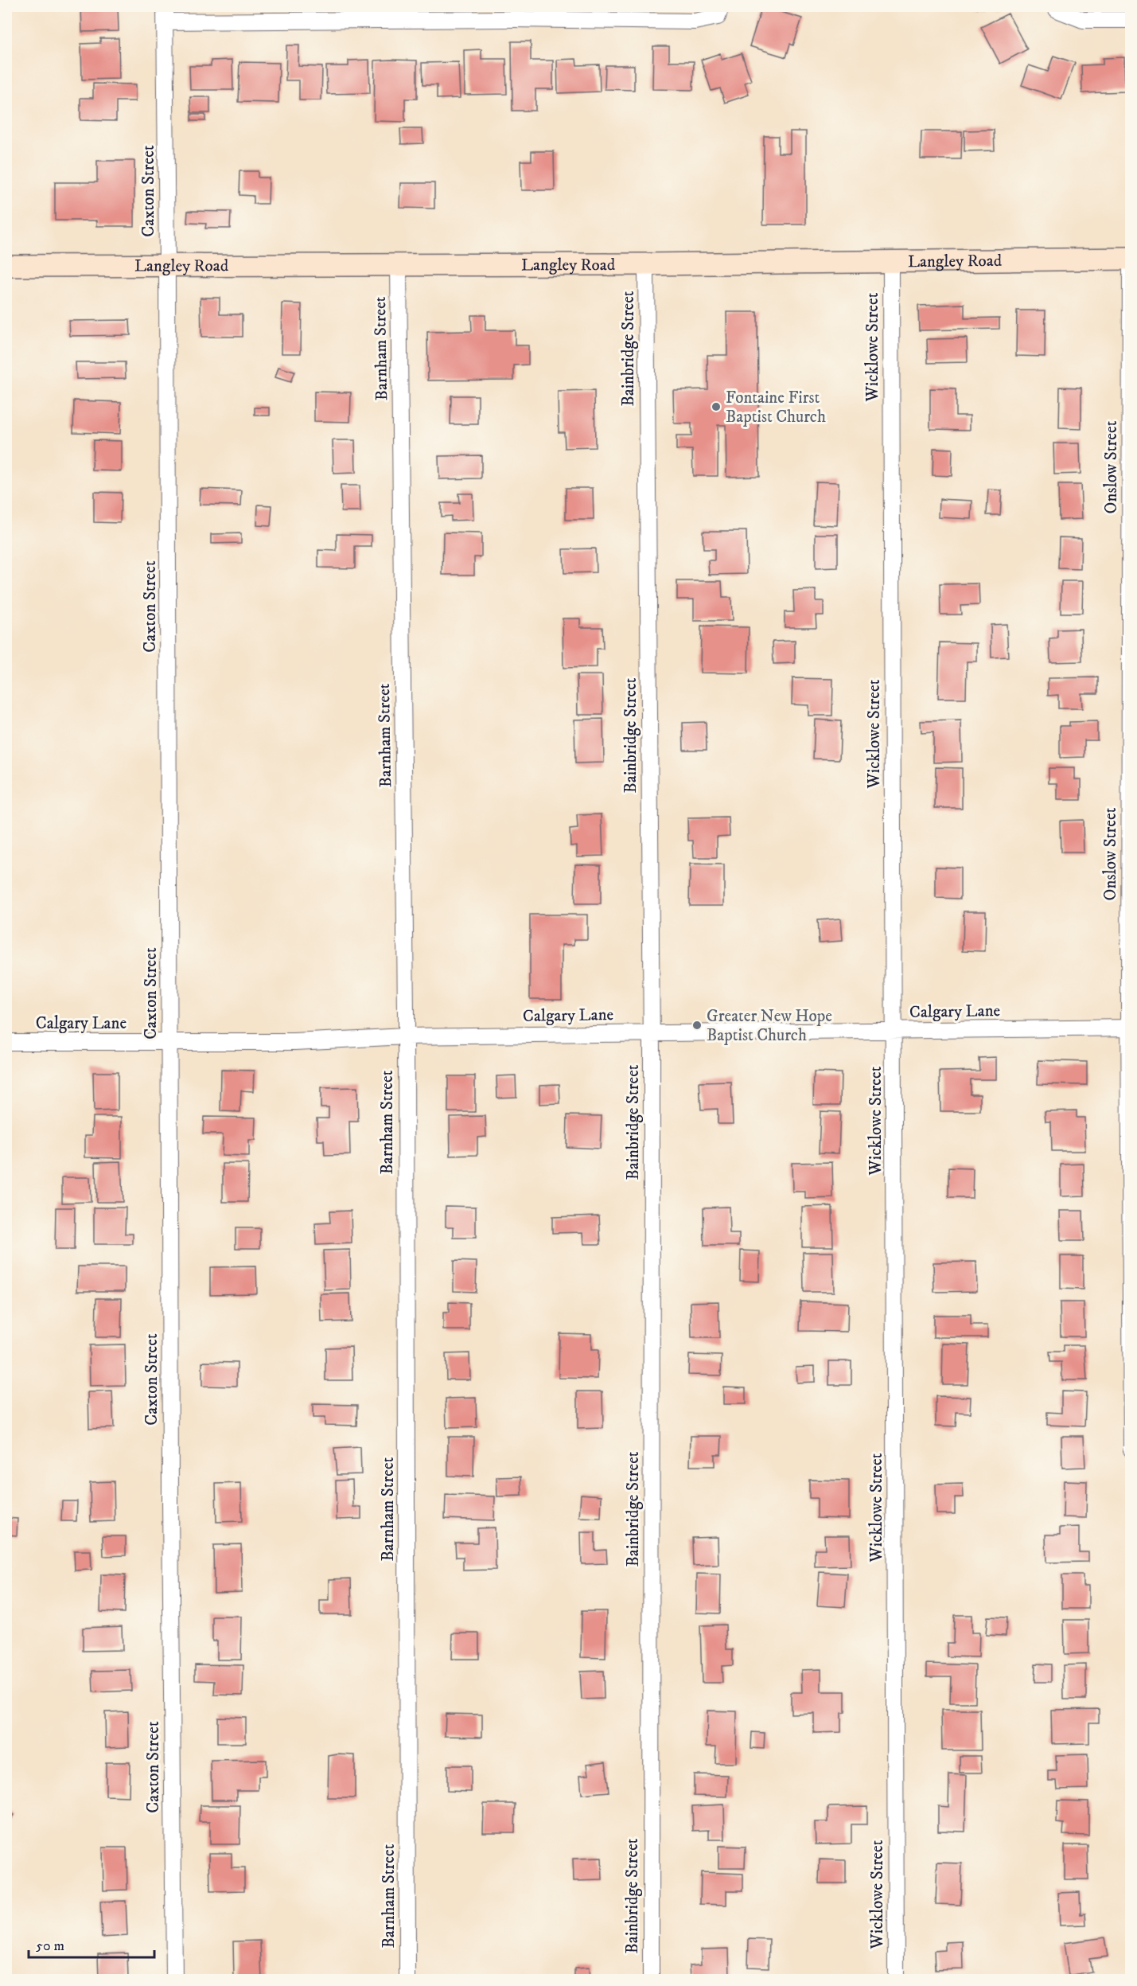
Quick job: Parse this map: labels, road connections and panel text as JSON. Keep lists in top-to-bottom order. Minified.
{"streets":{"street":["Caxton Street","Langley Road","Wicklowe Street","Barnham Street","Bainbridge Street","Onslow Street","Calgary Lane"]},"crossings":[["Caxton Street","Langley Road"],["Caxton Street","Calgary Lane"],["Langley Road","Wicklowe Street"],["Langley Road","Barnham Street"],["Langley Road","Bainbridge Street"],["Langley Road","Onslow Street"],["Wicklowe Street","Calgary Lane"],["Barnham Street","Calgary Lane"],["Bainbridge Street","Calgary Lane"],["Onslow Street","Calgary Lane"]],"places":["Fontaine First Baptist Church","Greater New Hope Baptist Church"],"scale_bar":"50 m"}
